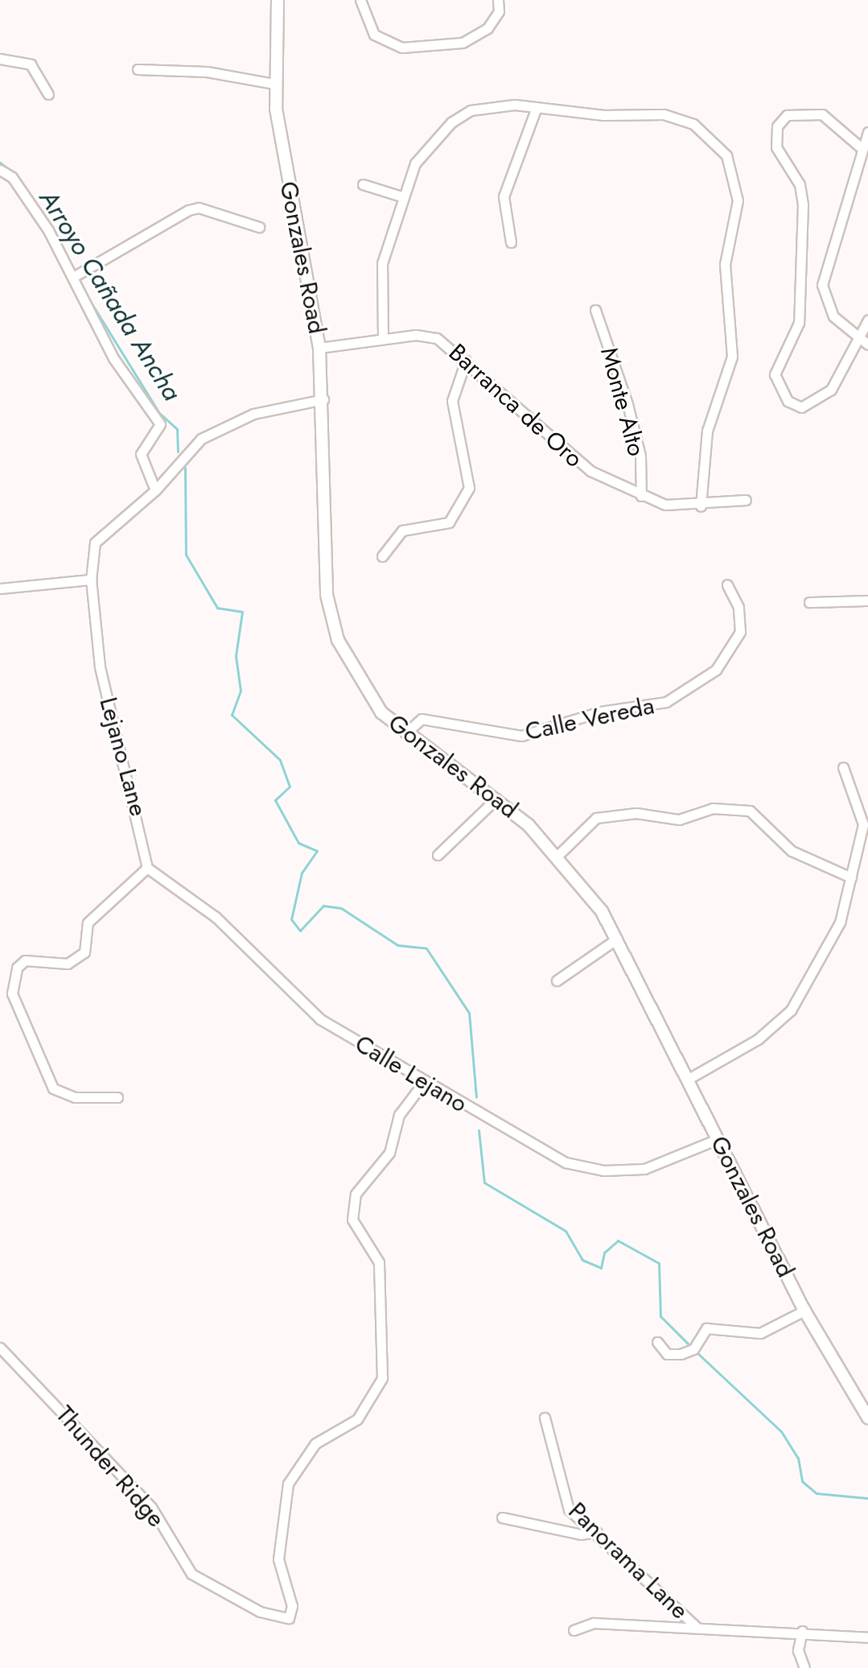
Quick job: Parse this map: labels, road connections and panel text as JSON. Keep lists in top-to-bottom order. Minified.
{"streets":{"street":["Gonzales Road","Monte Alto","Barranca de Oro","Calle Vereda","Lejano Lane","Calle Lejano","Thunder Ridge","Panorama Lane"]},"crossings":[["Gonzales Road","Barranca de Oro"],["Gonzales Road","Calle Vereda"],["Gonzales Road","Lejano Lane"],["Gonzales Road","Calle Lejano"],["Monte Alto","Barranca de Oro"],["Lejano Lane","Calle Lejano"],["Calle Lejano","Thunder Ridge"]],"water":["Arroyo Cañada Ancha"]}
